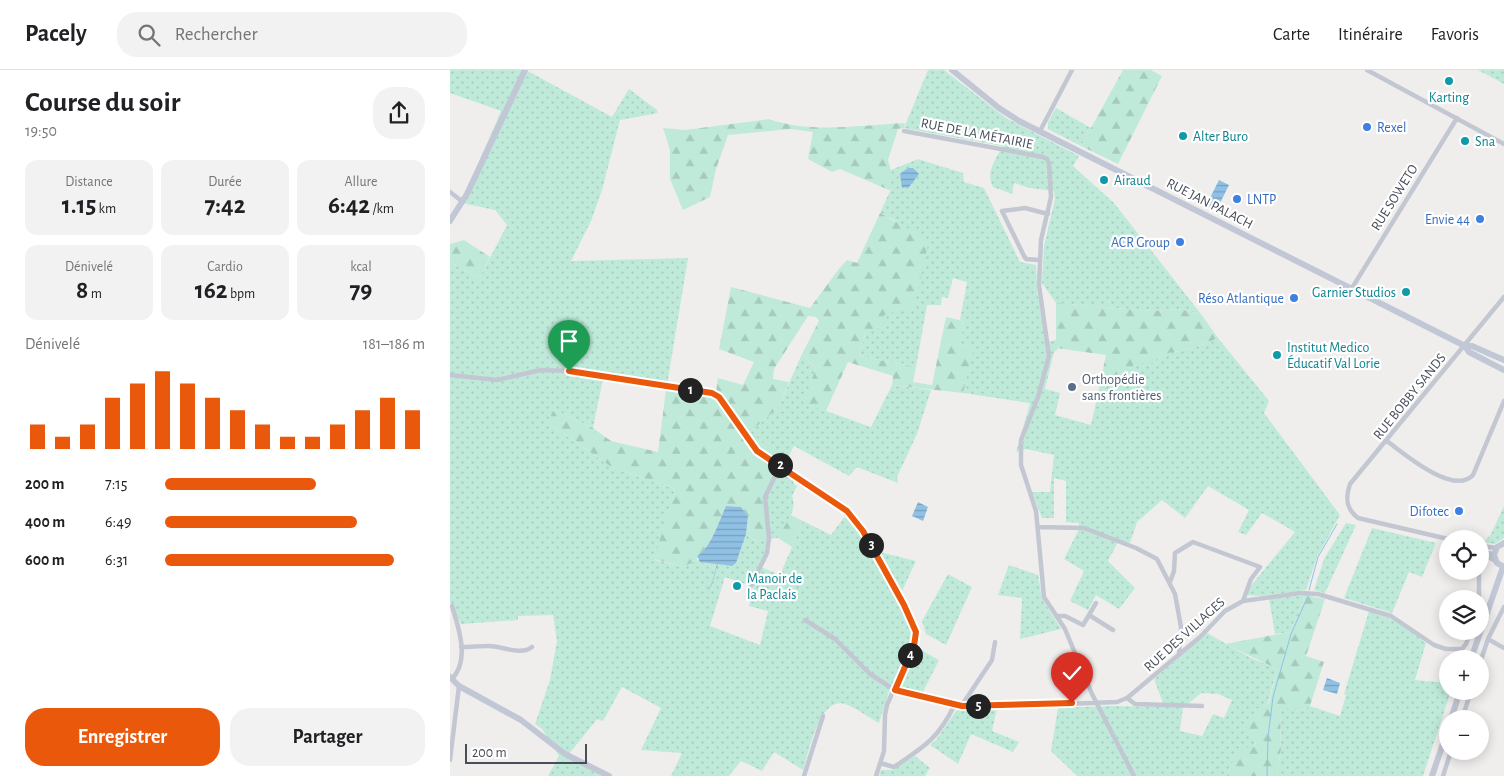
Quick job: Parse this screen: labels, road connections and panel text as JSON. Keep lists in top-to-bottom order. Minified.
{"streets":{"street":["RUE DE LA MÉTAIRIE","RUE SOWETO","RUE JAN PALACH","RUE BOBBY SANDS","RUE DES VILLAGES"]},"crossings":[["RUE DE LA MÉTAIRIE","RUE DES VILLAGES"],["RUE SOWETO","RUE JAN PALACH"],["RUE JAN PALACH","RUE BOBBY SANDS"]],"places":["Karting","Rexel","Alter Buro","Sna","Airaud","LNTP","Envie 44","ACR Group","Garnier Studios","Réso Atlantique","Institut Medico Éducatif Val Lorie","Orthopédie sans frontières","Difotec","Manoir de la Paclais"],"scale_bar":"200 m","page":{"header":"Pacely","search":"Rechercher","nav":["Carte","Itinéraire","Favoris"],"heading":["Course du soir","19:50"],"stats":[["Distance","1.15 km"],["Durée","7:42"],["Allure","6:42 /km"],["Dénivelé","8 m"],["Cardio","162 bpm"],["kcal","79"]],"chart":["Dénivelé","181–186 m"],"pins":["1","2","3","4","5"],"list":[{"name":"200 m","note":"7:15"},{"name":"400 m","note":"6:49"},{"name":"600 m","note":"6:31"}],"map_buttons":["+","−"],"buttons":["Enregistrer","Partager"],"scale":"200 m"}}
